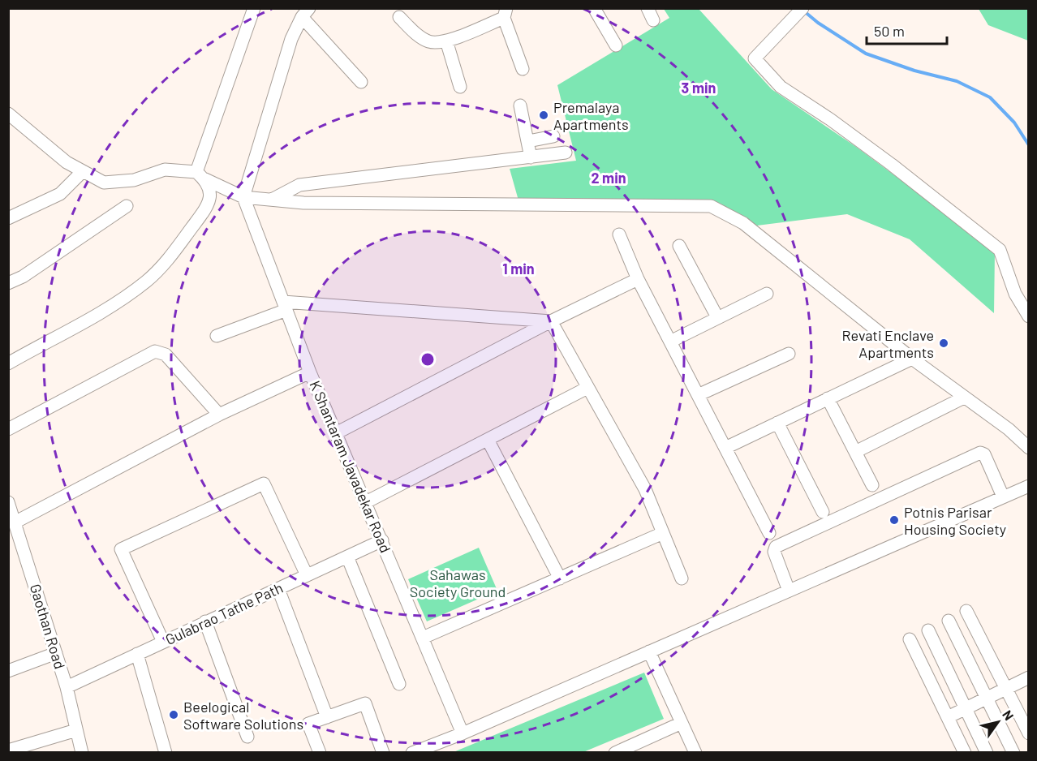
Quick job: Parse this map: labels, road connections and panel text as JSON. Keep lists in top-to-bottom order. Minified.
{"streets":{"street":["K Shantaram Javadekar Road","Gulabrao Tathe Path","Gaothan Road"]},"crossings":[["K Shantaram Javadekar Road","Gulabrao Tathe Path"],["Gulabrao Tathe Path","Gaothan Road"]],"parks":["Sahawas Society Ground"],"places":["Premalaya Apartments","Revati Enclave Apartments","Potnis Parisar Housing Society","Beelogical Software Solutions"],"scale_bar":"50 m","north":"top right","rings":["3 min","2 min","1 min"]}
